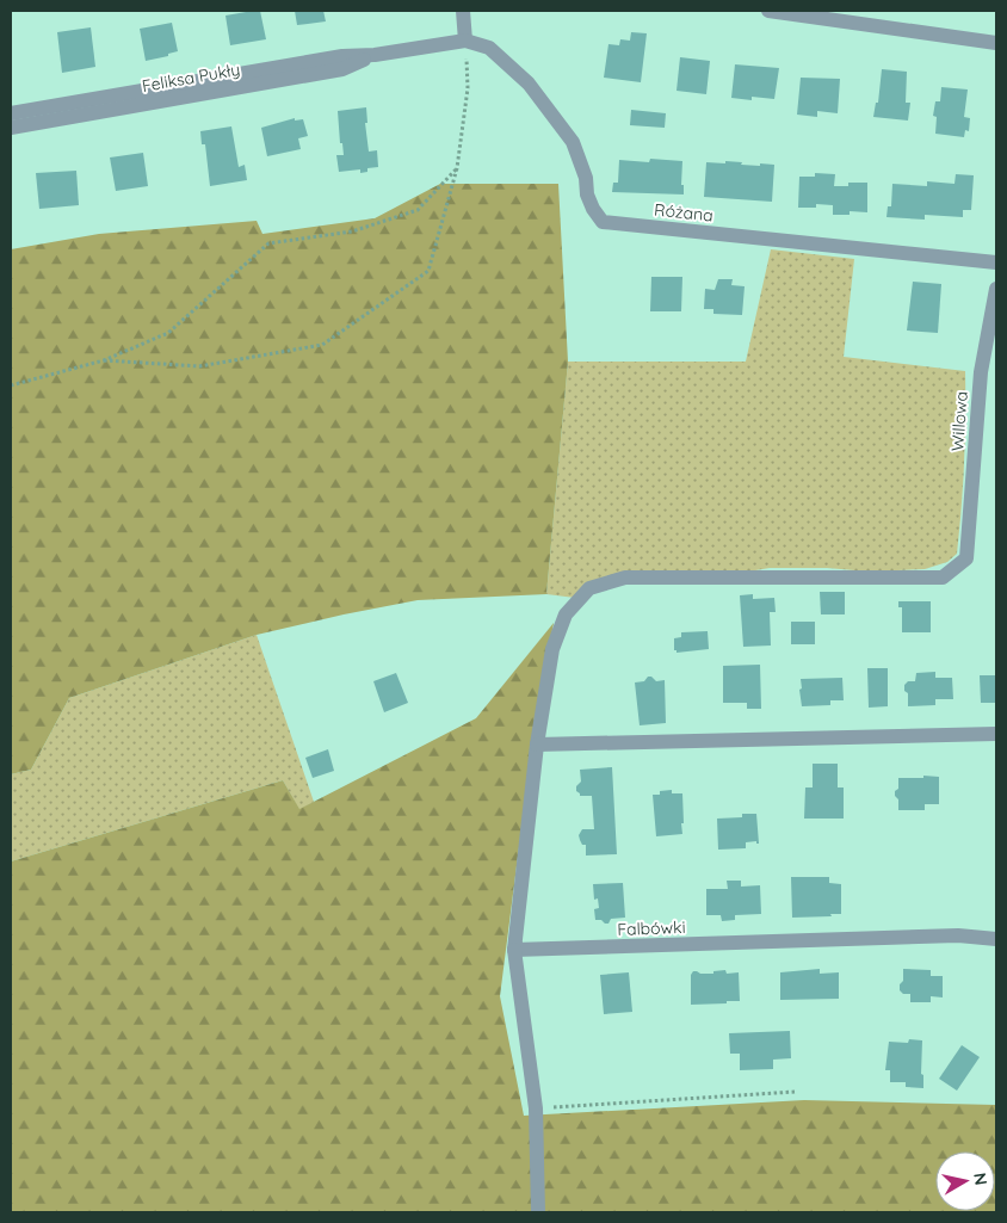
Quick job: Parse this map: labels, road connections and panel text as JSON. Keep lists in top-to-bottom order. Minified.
{"streets":{"street":["Feliksa Pukły","Różana","Willowa","Falbówki"]},"crossings":[["Feliksa Pukły","Różana"]],"north":"right"}
